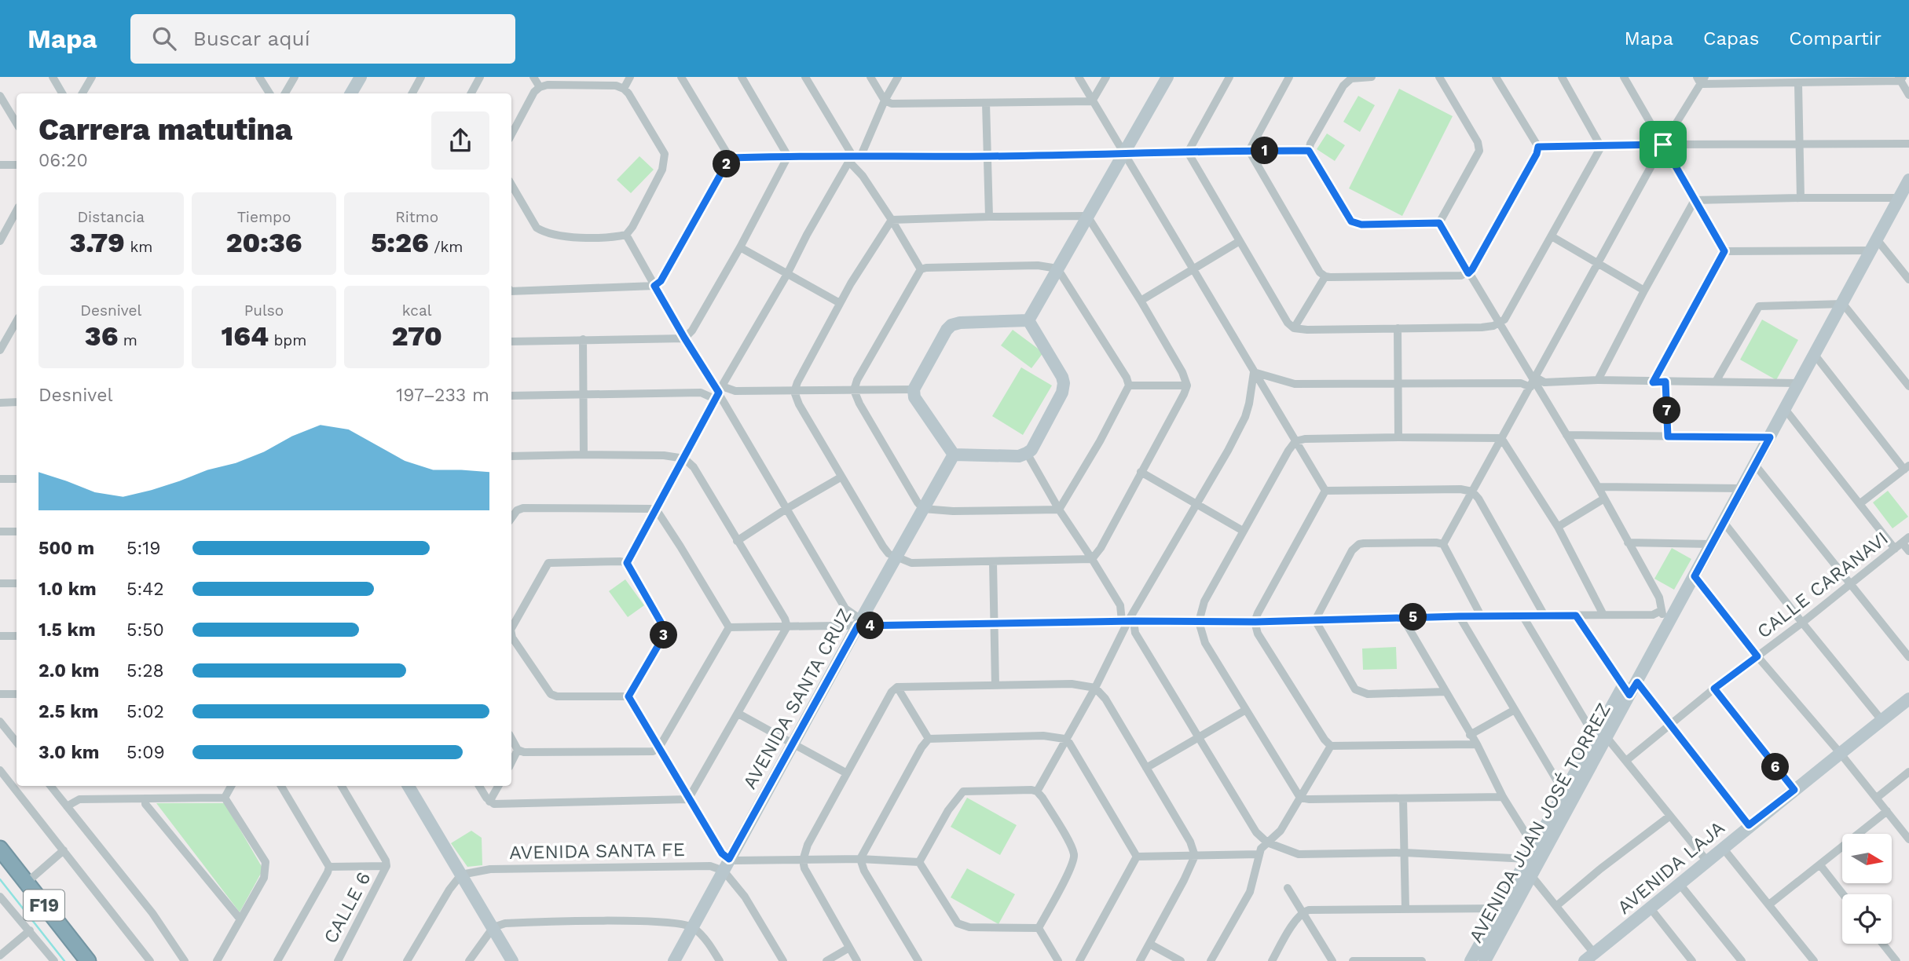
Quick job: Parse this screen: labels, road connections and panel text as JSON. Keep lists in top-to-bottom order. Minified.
{"streets":{"highway":["F19"],"street":["CALLE CARANAVI","AVENIDA SANTA CRUZ","AVENIDA JUAN JOSÉ TORREZ","AVENIDA SANTA FE","AVENIDA LAJA","CALLE 6"]},"crossings":[["AVENIDA SANTA CRUZ","AVENIDA SANTA FE"]],"north":"right","page":{"header":"Mapa","search":"Buscar aquí","nav":["Mapa","Capas","Compartir"],"heading":["Carrera matutina","06:20"],"pins":["1","2","7","5","4","3","6"],"stats":[["Distancia","3.79 km"],["Tiempo","20:36"],["Ritmo","5:26 /km"],["Desnivel","36 m"],["Pulso","164 bpm"],["kcal","270"]],"chart":["Desnivel","197–233 m"],"list":[{"name":"500 m","note":"5:19"},{"name":"1.0 km","note":"5:42"},{"name":"1.5 km","note":"5:50"},{"name":"2.0 km","note":"5:28"},{"name":"2.5 km","note":"5:02"},{"name":"3.0 km","note":"5:09"}]}}
